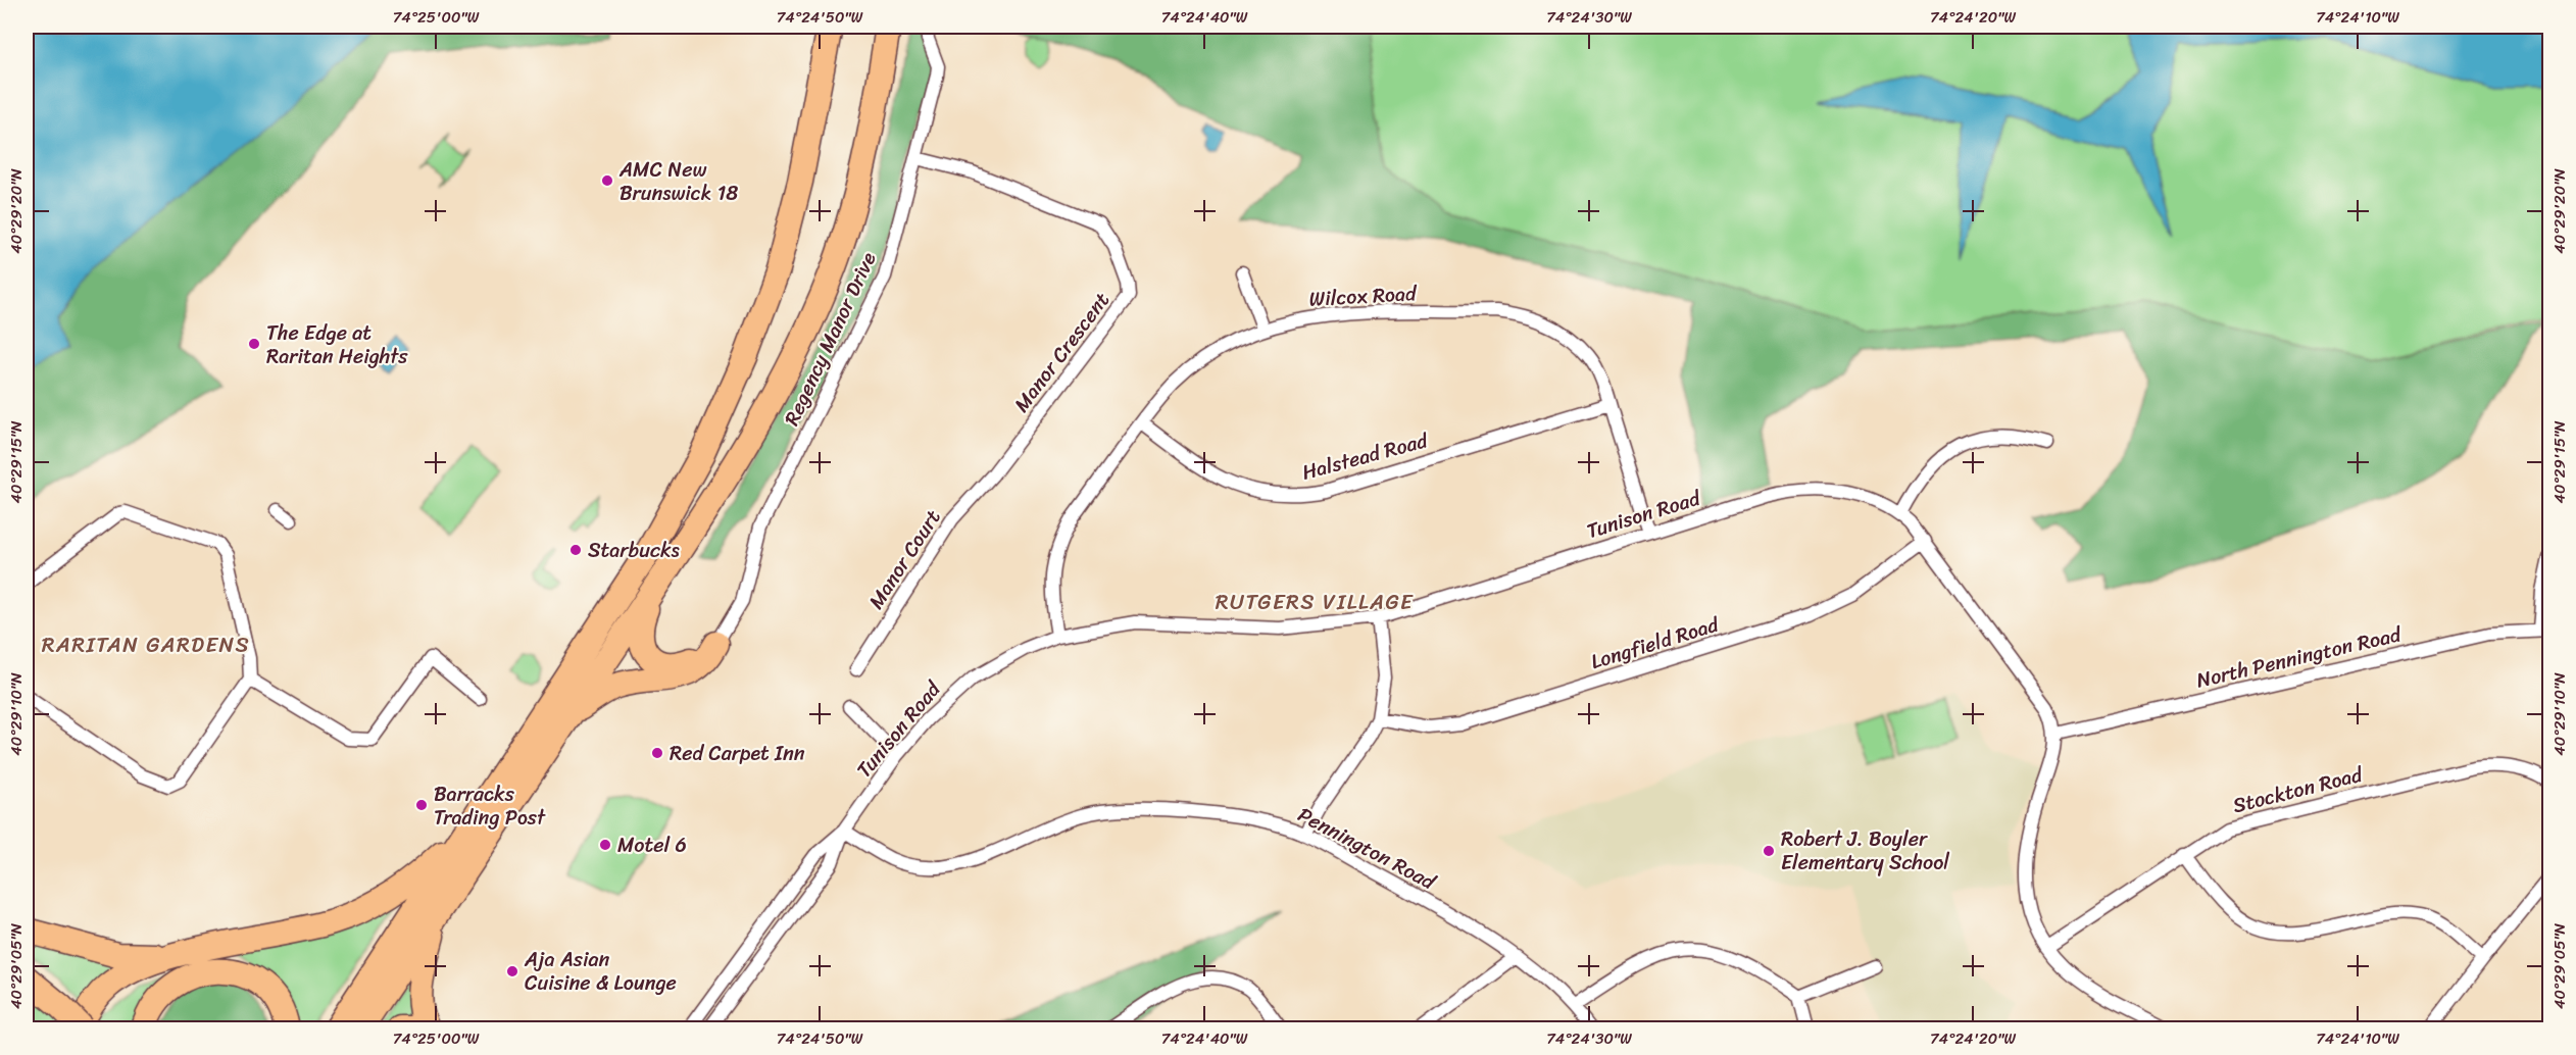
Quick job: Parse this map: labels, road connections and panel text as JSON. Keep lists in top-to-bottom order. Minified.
{"streets":{"street":["Wilcox Road","Regency Manor Drive","Manor Crescent","Halstead Road","Tunison Road","Manor Court","Longfield Road","North Pennington Road","Stockton Road","Pennington Road"]},"crossings":[["Wilcox Road","Halstead Road"],["Wilcox Road","Tunison Road"],["Regency Manor Drive","Manor Crescent"],["Manor Crescent","Manor Court"],["Tunison Road","Longfield Road"],["Tunison Road","North Pennington Road"],["Tunison Road","Pennington Road"]],"districts":["RUTGERS VILLAGE","RARITAN GARDENS"],"places":["AMC New Brunswick 18","The Edge at Raritan Heights","Starbucks","Red Carpet Inn","Barracks Trading Post","Motel 6","Robert J. Boyler Elementary School","Aja Asian Cuisine & Lounge"],"coordinates":["74°25'00\"W","74°24'50\"W","74°24'40\"W","74°24'30\"W","74°24'20\"W","74°24'10\"W","40°29'20\"N","40°29'15\"N","40°29'10\"N","40°29'05\"N"]}
